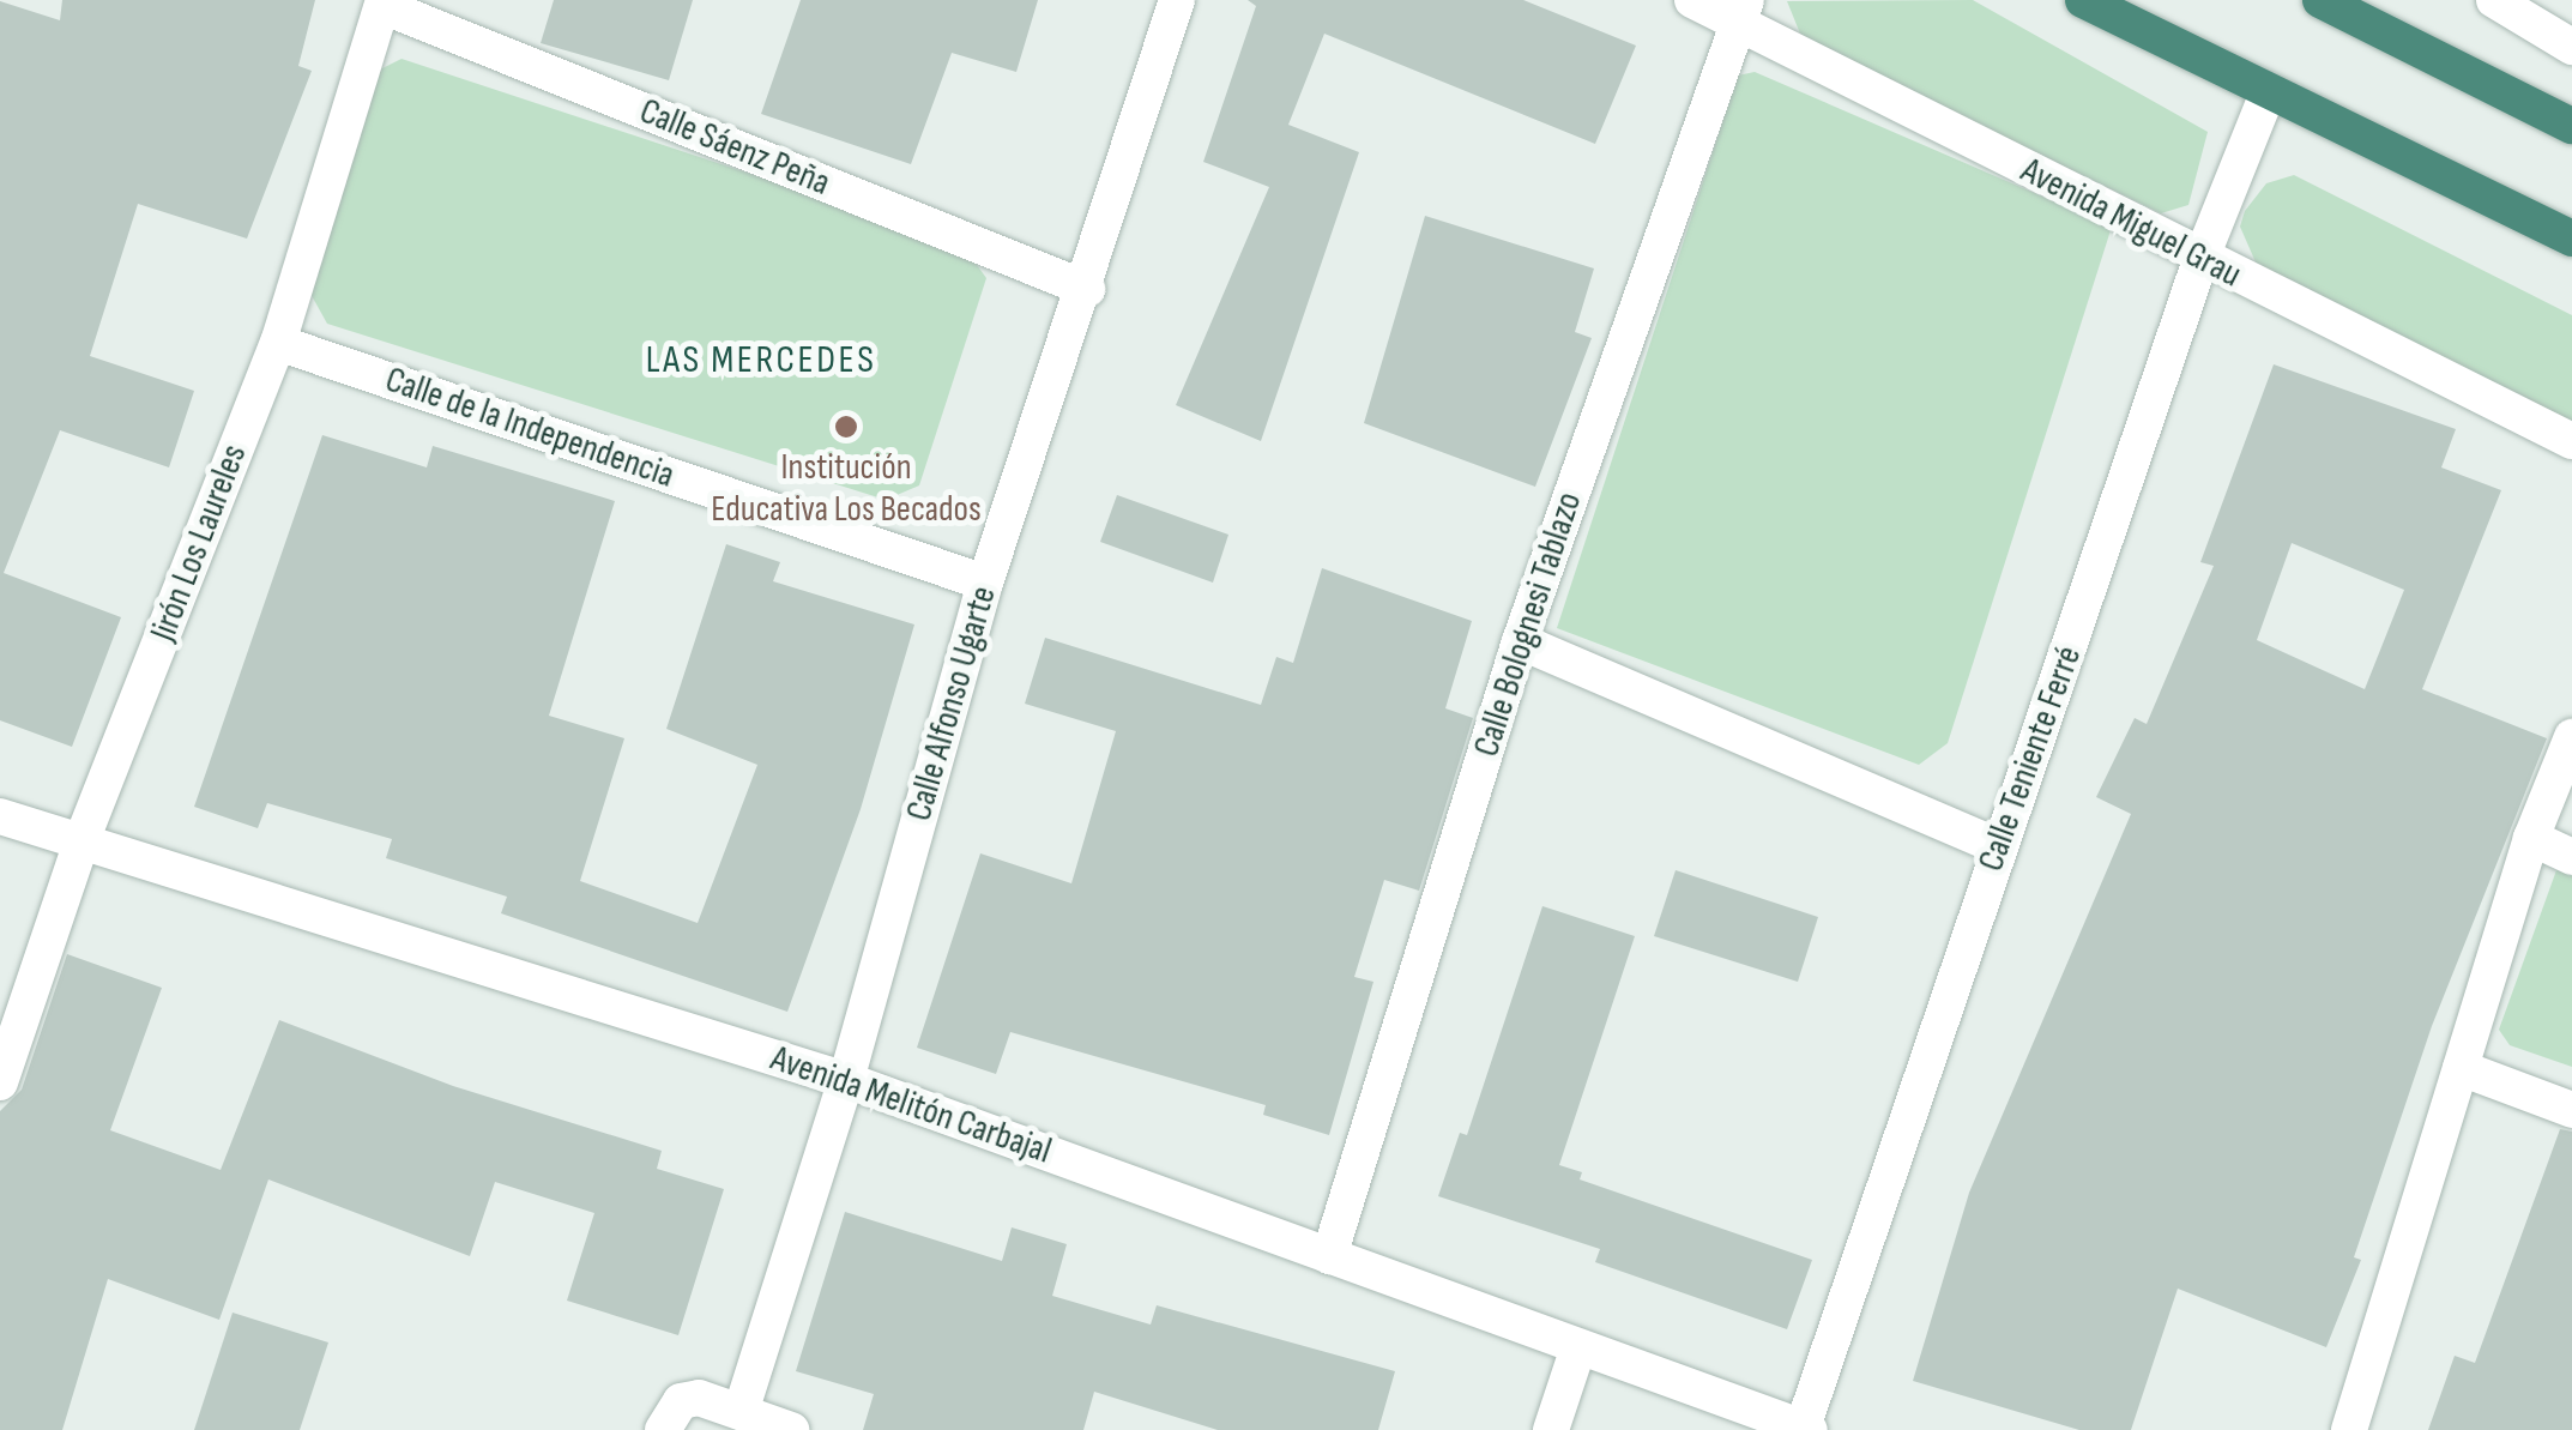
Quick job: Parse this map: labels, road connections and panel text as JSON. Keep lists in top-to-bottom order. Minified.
{"streets":{"street":["Calle Sáenz Peña","Avenida Miguel Grau","Calle de la Independencia","Jirón Los Laureles","Calle Bolognesi Tablazo","Calle Alfonso Ugarte","Calle Teniente Ferré","Avenida Melitón Carbajal"]},"crossings":[["Calle Sáenz Peña","Jirón Los Laureles"],["Calle Sáenz Peña","Calle Alfonso Ugarte"],["Avenida Miguel Grau","Calle Bolognesi Tablazo"],["Avenida Miguel Grau","Calle Teniente Ferré"],["Calle de la Independencia","Jirón Los Laureles"],["Calle de la Independencia","Calle Alfonso Ugarte"],["Jirón Los Laureles","Avenida Melitón Carbajal"],["Calle Bolognesi Tablazo","Avenida Melitón Carbajal"],["Calle Alfonso Ugarte","Avenida Melitón Carbajal"],["Calle Teniente Ferré","Avenida Melitón Carbajal"]],"districts":["LAS MERCEDES"],"places":["Institución Educativa Los Becados"]}
